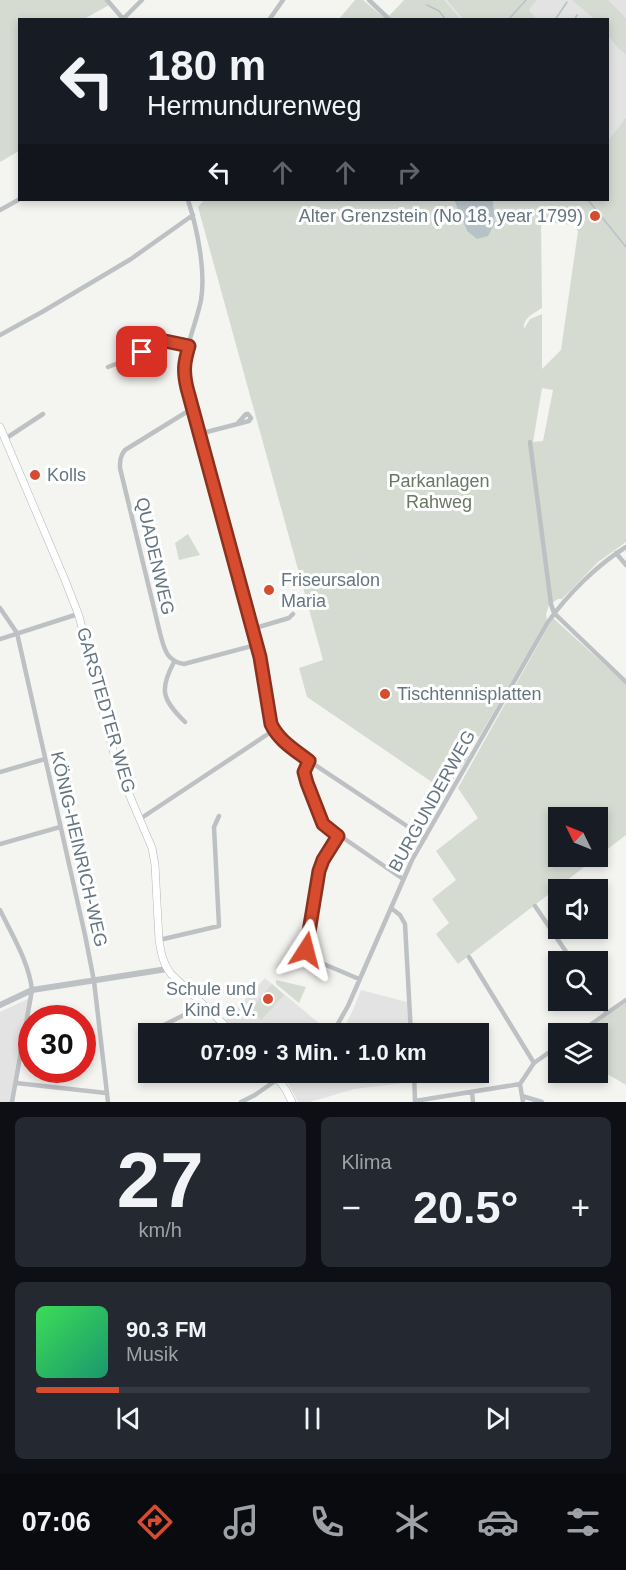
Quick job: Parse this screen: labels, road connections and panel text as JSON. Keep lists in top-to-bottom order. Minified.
{"streets":{"main road":["GARSTEDTER WEG"],"street":["QUADENWEG","BURGUNDERWEG","KÖNIG-HEINRICH-WEG"]},"parks":["Parkanlagen Rahweg"],"places":["Alter Grenzstein (No 18, year 1799)","Kolls","Friseursalon Maria","Tischtennisplatten","Schule und Kind e.V."],"north":"top left","page":{"turn":["180 m","Hermundurenweg"],"limit":"30","trip":"07:09 · 3 Min. · 1.0 km","tile":[["27","km/h"],"Klima"],"heat":["−","20.5°","+"],"song":["90.3 FM","Musik"],"tabs":"07:06"}}
